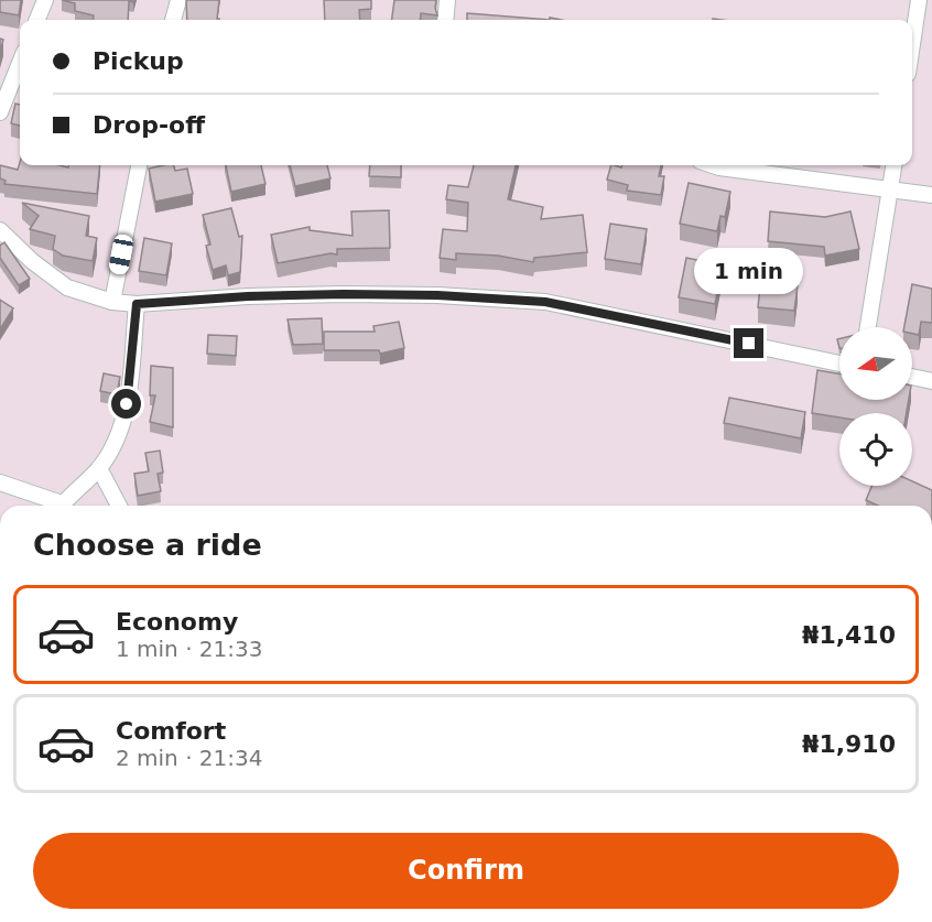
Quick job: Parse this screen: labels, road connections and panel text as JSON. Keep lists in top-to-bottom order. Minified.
{"north":"left","page":{"banner":["Pickup","Drop-off"],"bubble":"1 min","heading":"Choose a ride","list":[{"name":"Economy","note":"1 min · 21:33","value":"₦1,410"},{"name":"Comfort","note":"2 min · 21:34","value":"₦1,910"}],"buttons":"Confirm"}}
